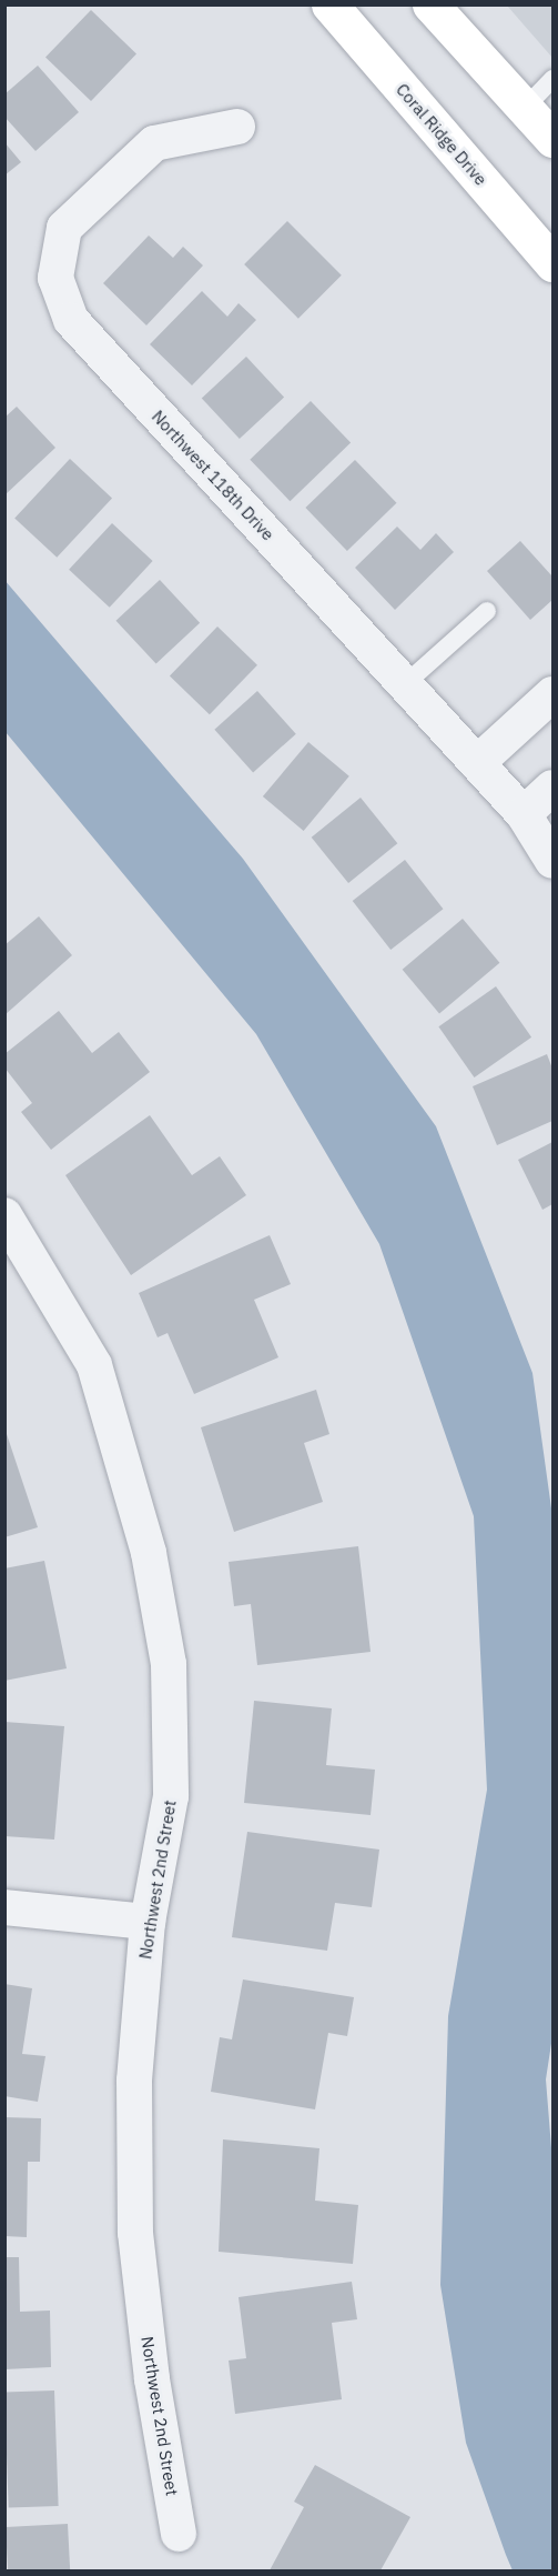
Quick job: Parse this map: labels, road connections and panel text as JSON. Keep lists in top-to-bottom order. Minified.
{"streets":{"main road":["Coral Ridge Drive"],"street":["Northwest 118th Drive","Northwest 2nd Street"]}}
